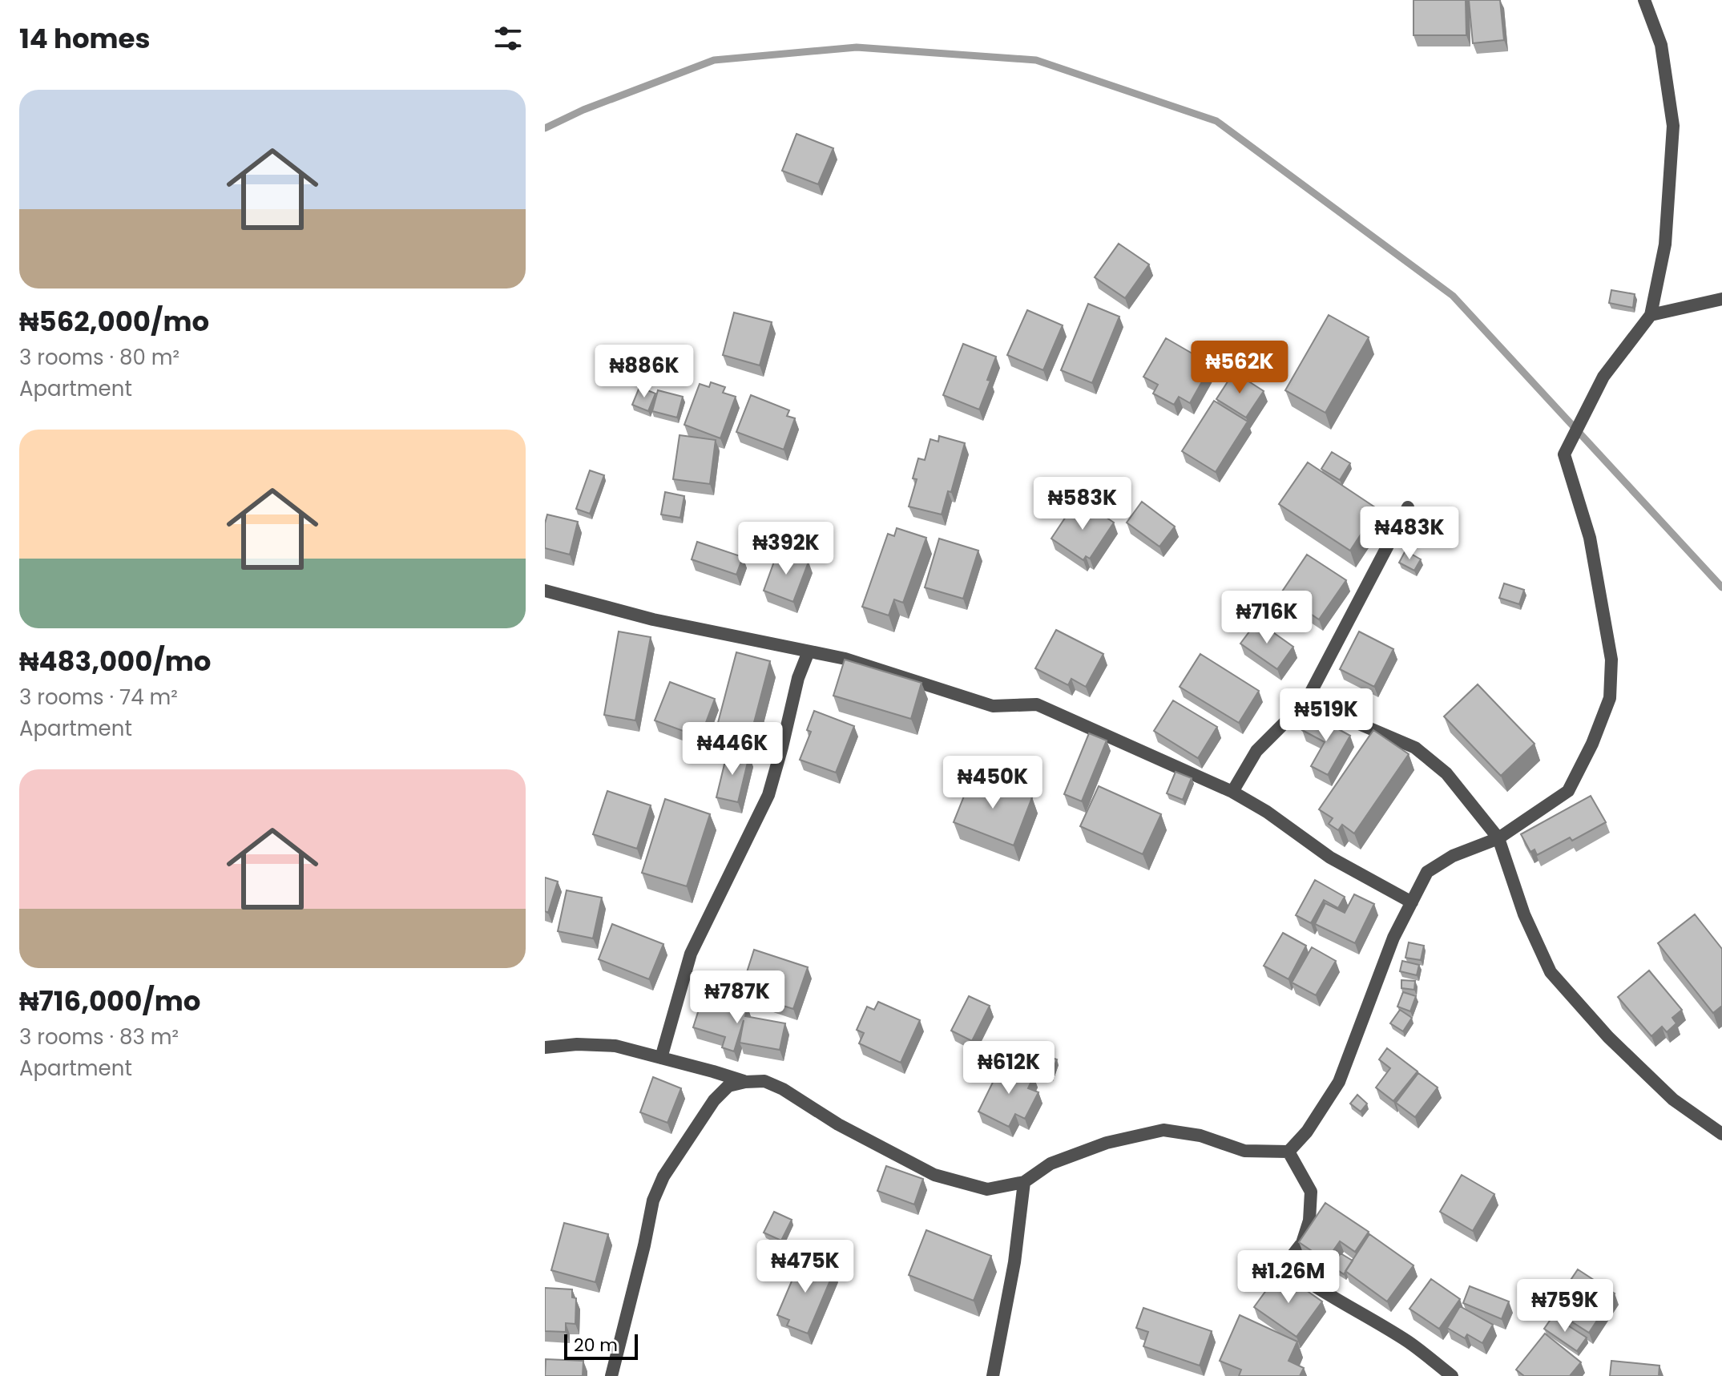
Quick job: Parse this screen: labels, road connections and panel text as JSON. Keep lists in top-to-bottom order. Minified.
{"scale_bar":"20 m","page":{"heading":"14 homes","list":[{"name":"₦562,000/mo","note":"3 rooms · 80 m² · Apartment"},{"name":"₦483,000/mo","note":"3 rooms · 74 m² · Apartment"},{"name":"₦716,000/mo","note":"3 rooms · 83 m² · Apartment"}],"price":["₦562K","₦886K","₦583K","₦483K","₦392K","₦716K","₦519K","₦446K","₦450K","₦787K","₦612K","₦475K","₦1.26M","₦759K"],"scale":"20 m"}}
